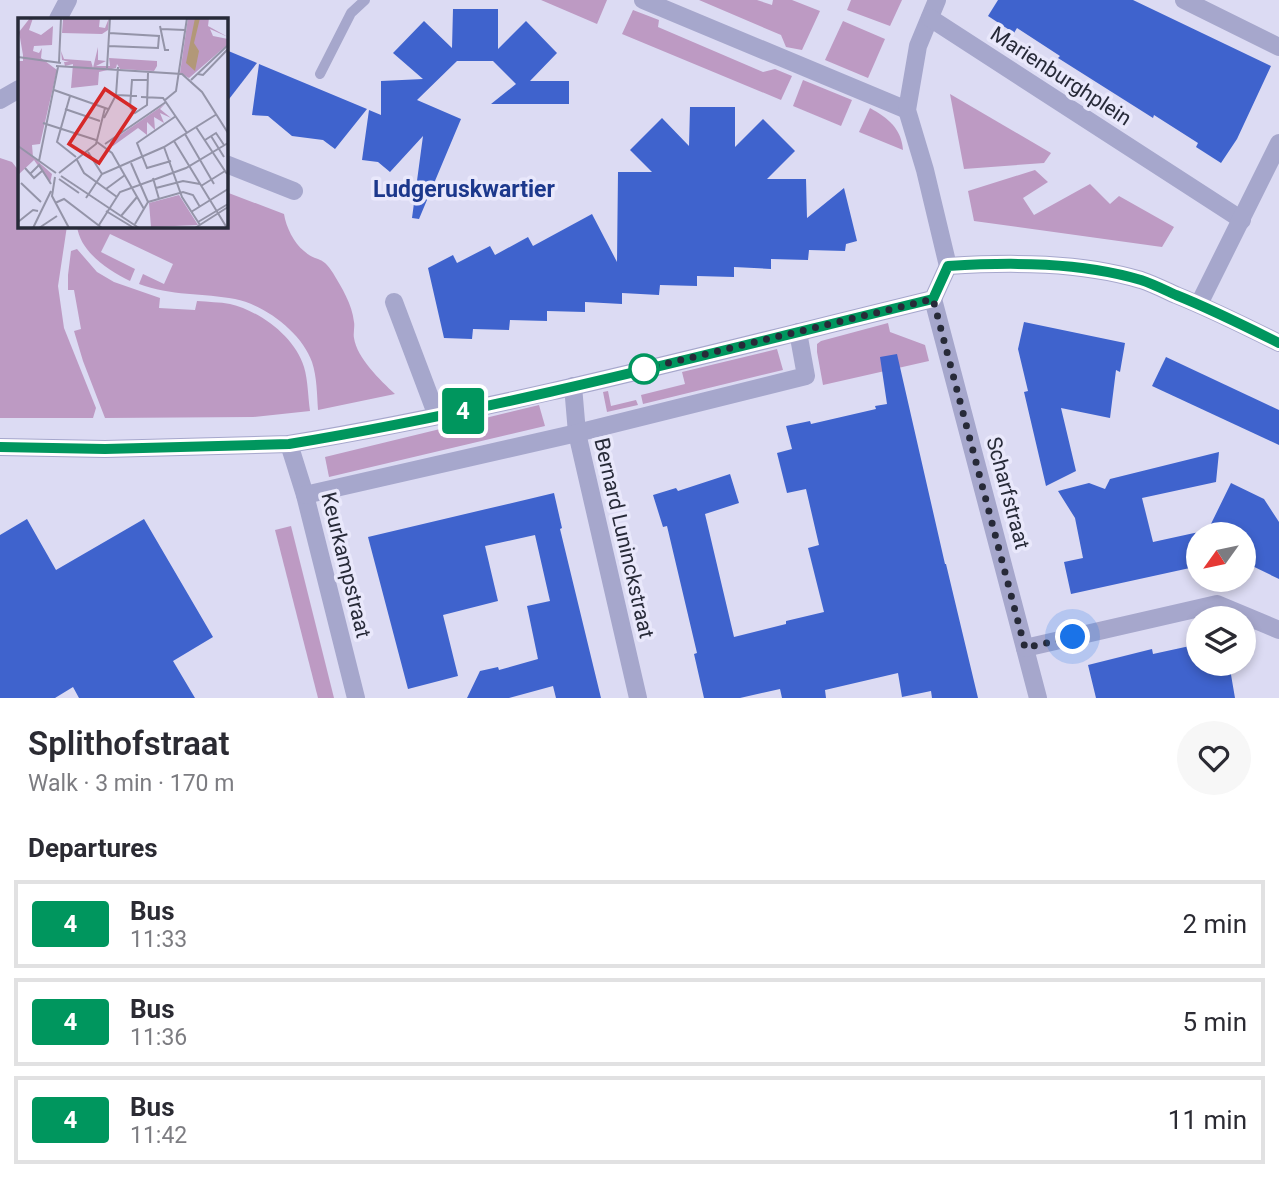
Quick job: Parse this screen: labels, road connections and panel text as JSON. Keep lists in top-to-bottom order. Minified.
{"streets":{"street":["Marienburghplein","Scharfstraat","Bernard Luninckstraat","Keurkampstraat"]},"districts":["Ludgeruskwartier"],"lines":["bus line 4"],"north":"bottom left","page":{"on_map":"4","heading":[["Splithofstraat","Walk · 3 min · 170 m"],"Departures"],"list":[{"mark":"4","name":"Bus","note":"11:33","value":"2 min"},{"mark":"4","name":"Bus","note":"11:36","value":"5 min"},{"mark":"4","name":"Bus","note":"11:42","value":"11 min"}]}}
